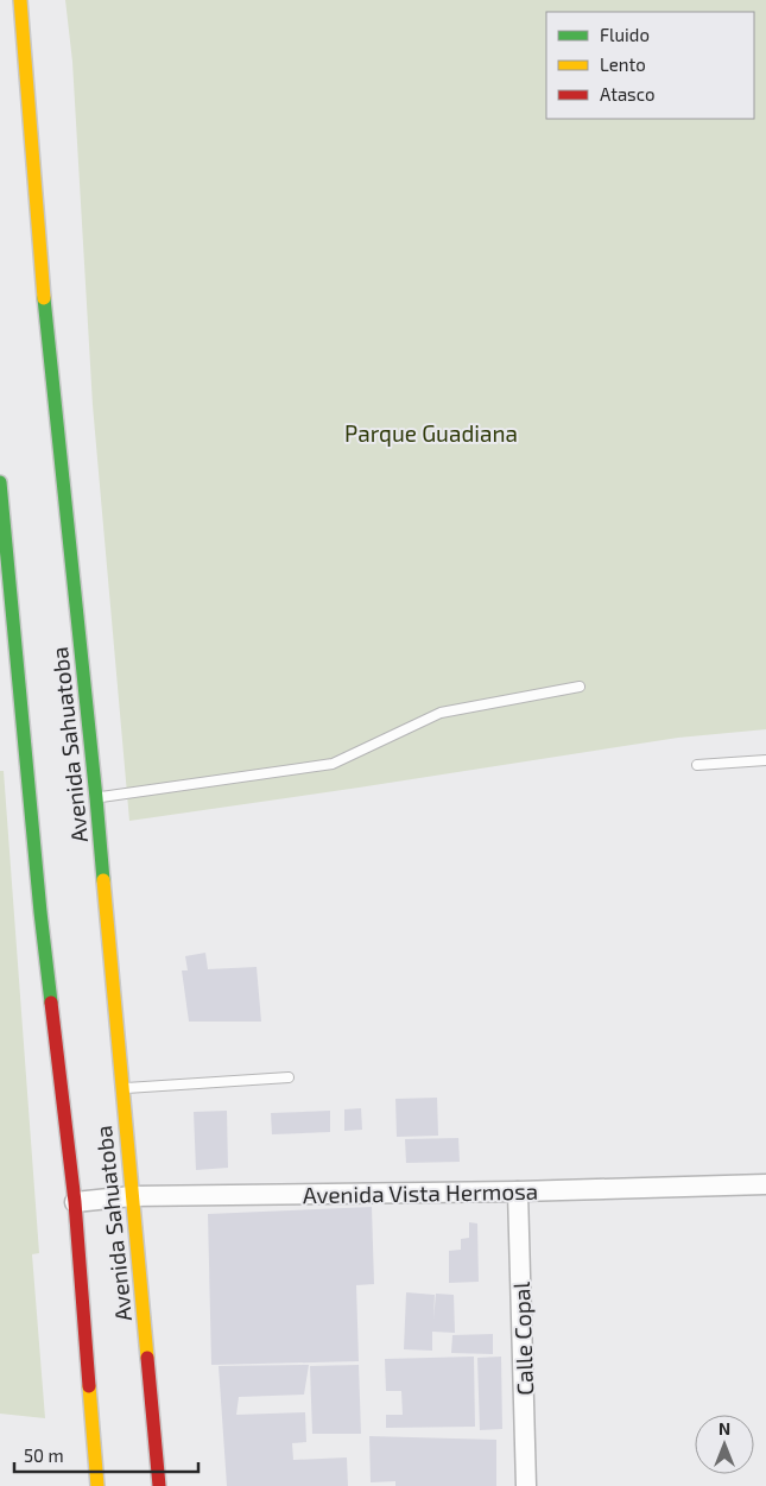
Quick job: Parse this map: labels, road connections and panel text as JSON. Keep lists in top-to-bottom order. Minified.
{"streets":{"main road":["Avenida Sahuatoba"],"street":["Avenida Vista Hermosa","Calle Copal"]},"crossings":[["Avenida Sahuatoba","Avenida Vista Hermosa"],["Avenida Vista Hermosa","Calle Copal"]],"parks":["Parque Guadiana"],"legend":["Fluido","Lento","Atasco"],"scale_bar":"50 m","north":"top"}
